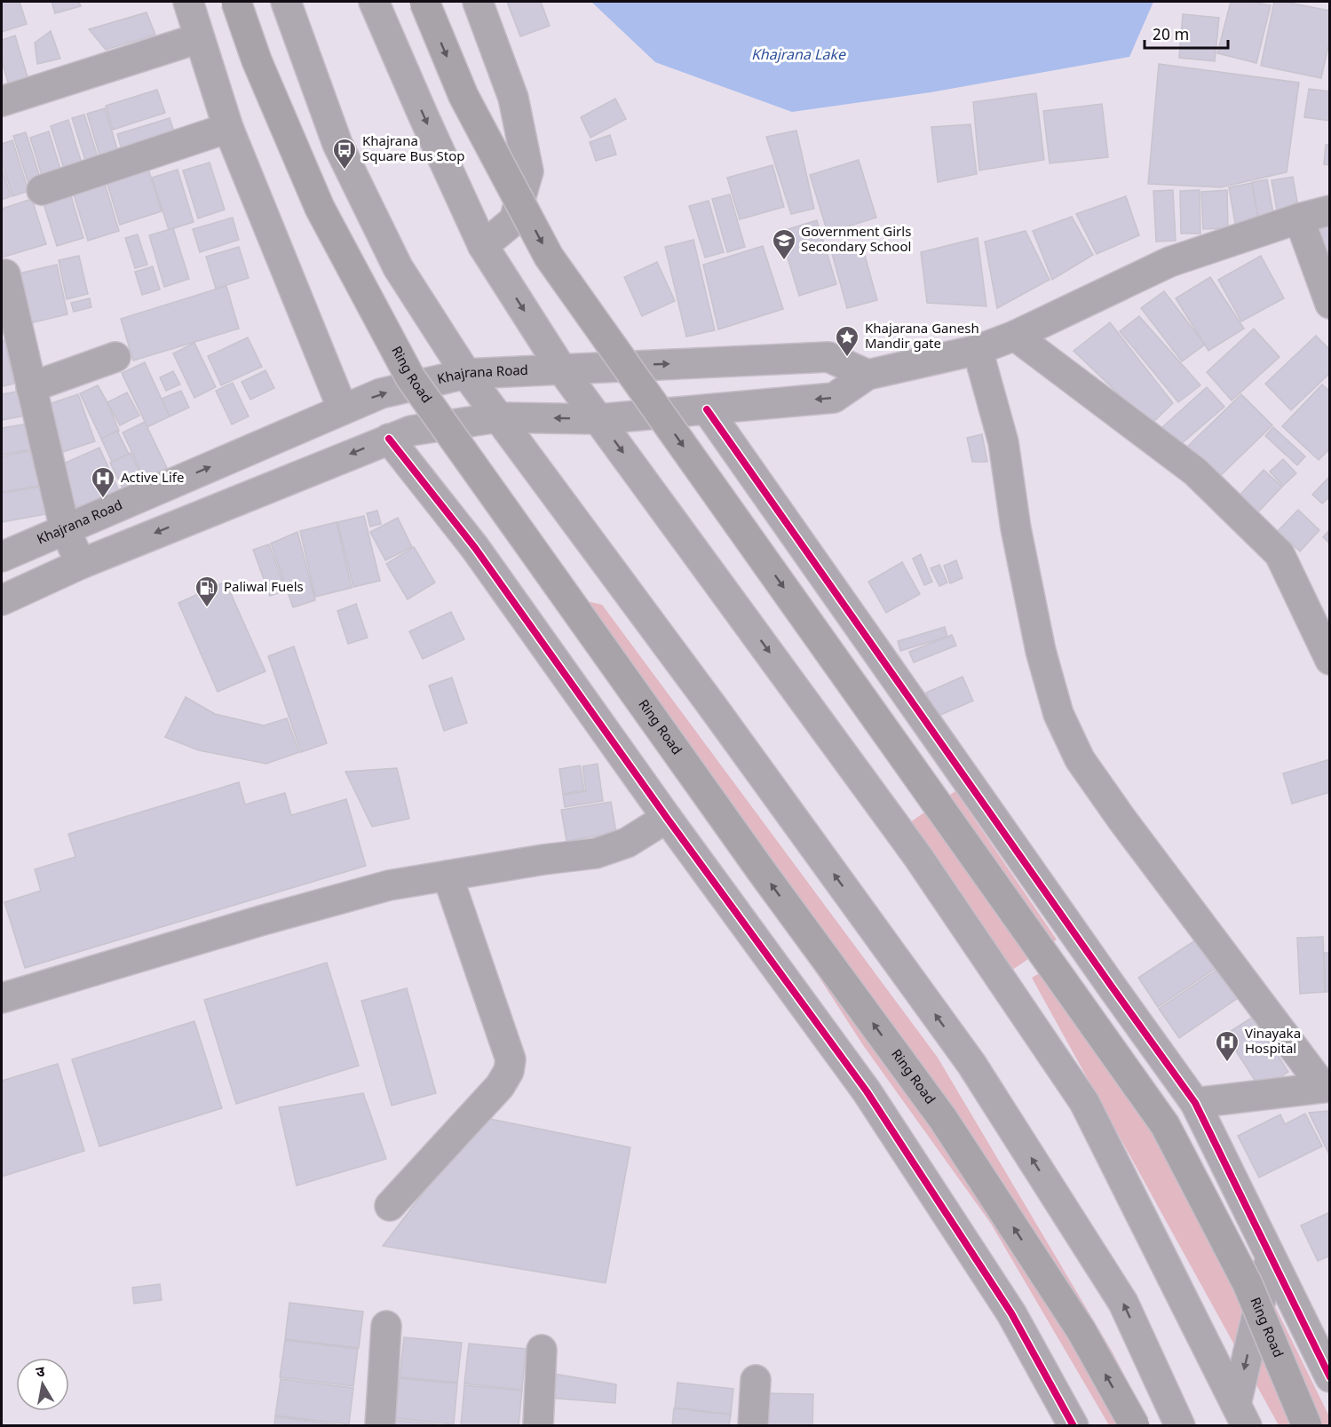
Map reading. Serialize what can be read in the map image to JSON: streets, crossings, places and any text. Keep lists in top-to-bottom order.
{
  "streets": {
    "main road": ["Ring Road", "Khajrana Road"]
  },
  "water": ["Khajrana Lake"],
  "places": {
    "bus stop": ["Khajrana Square Bus Stop"],
    "school or university": ["Government Girls Secondary School"],
    "place": ["Khajarana Ganesh Mandir gate"],
    "hospital": ["Active Life", "Vinayaka Hospital"],
    "fuel station": ["Paliwal Fuels"]
  },
  "scale_bar": "20 m",
  "north": "top"
}
